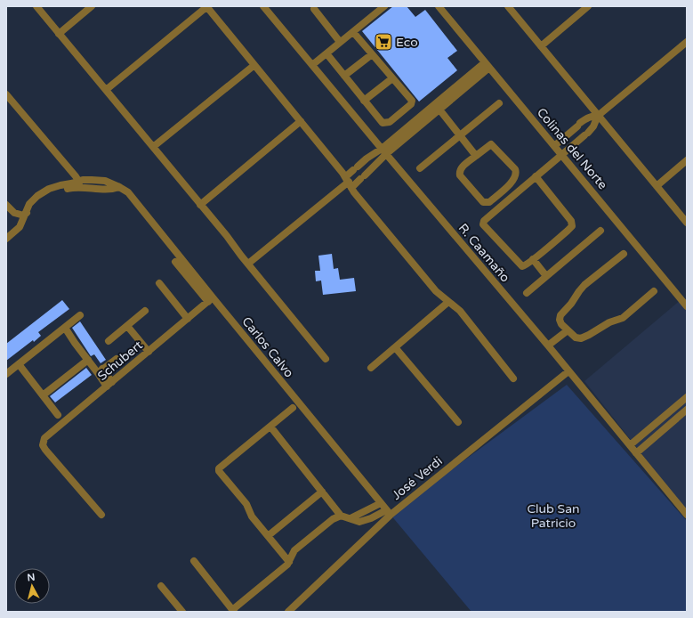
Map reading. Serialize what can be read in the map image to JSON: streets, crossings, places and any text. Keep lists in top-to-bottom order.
{
  "streets": {
    "street": [
      "Colinas del Norte",
      "R. Caamaño",
      "Carlos Calvo",
      "Schubert",
      "José Verdi"
    ]
  },
  "crossings": [
    ["R. Caamaño", "José Verdi"],
    ["Carlos Calvo", "Schubert"],
    ["Carlos Calvo", "José Verdi"]
  ],
  "parks": ["Club San Patricio"],
  "places": {
    "supermarket": ["Eco"]
  },
  "north": "top"
}
